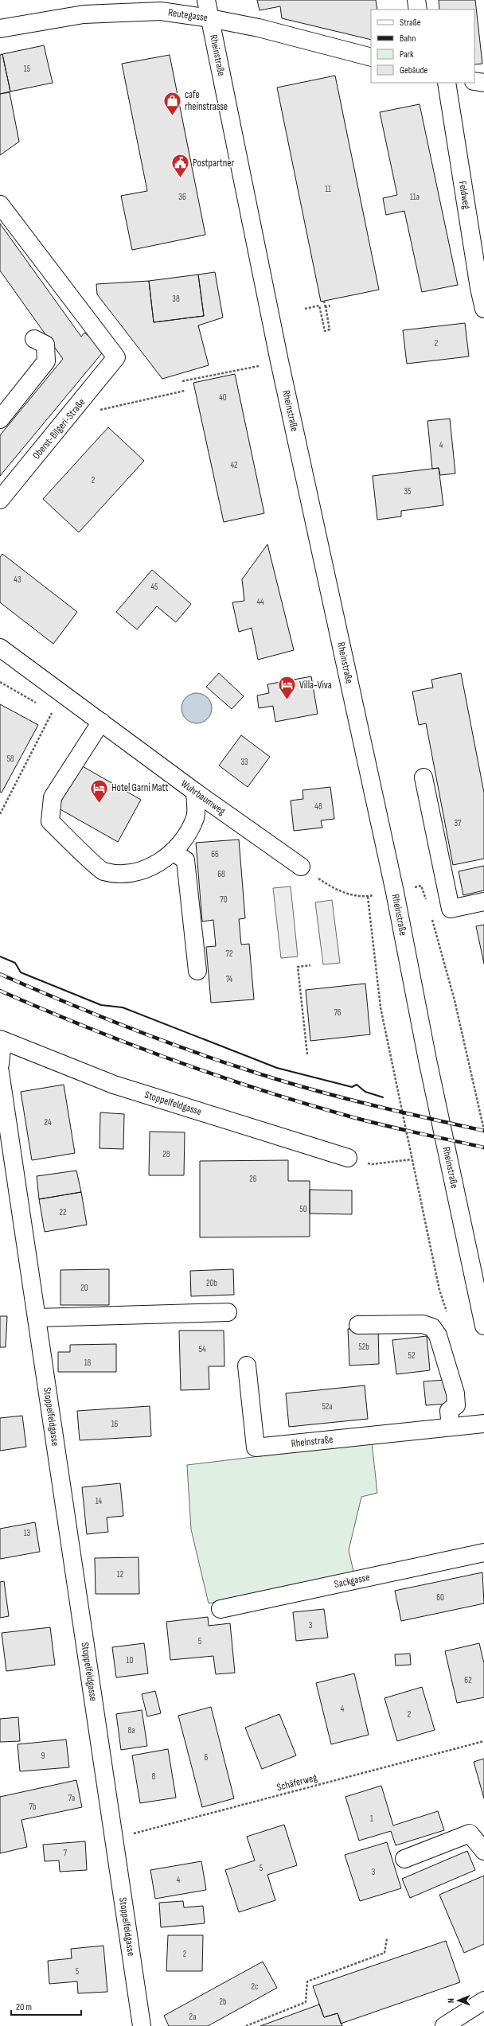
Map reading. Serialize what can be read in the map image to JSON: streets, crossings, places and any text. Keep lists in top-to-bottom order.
{
  "streets": {
    "street": [
      "Reutegasse",
      "Rheinstraße",
      "Feldweg",
      "Oberst-Bilgeri-Straße",
      "Wuhrbaumweg",
      "Stoppelfeldgasse",
      "Sackgasse"
    ],
    "path": ["Schäferweg"]
  },
  "crossings": [
    ["Reutegasse", "Rheinstraße"],
    ["Stoppelfeldgasse", "Schäferweg"]
  ],
  "places": {
    "shop": ["cafe rheinstrasse"],
    "public building": ["Postpartner"],
    "hotel": ["Villa-Viva", "Hotel Garni Matt"]
  },
  "house_numbers": [
    "15",
    "11",
    "36",
    "11a",
    "38",
    "2",
    "40",
    "4",
    "42",
    "2",
    "35",
    "43",
    "45",
    "44",
    "58",
    "33",
    "48",
    "37",
    "66",
    "68",
    "70",
    "72",
    "74",
    "76",
    "24",
    "28",
    "26",
    "50",
    "22",
    "20b",
    "20",
    "52b",
    "54",
    "52",
    "18",
    "52a",
    "16",
    "14",
    "13",
    "12",
    "60",
    "3",
    "5",
    "10",
    "62",
    "4",
    "2",
    "8a",
    "9",
    "6",
    "8",
    "7a",
    "7b",
    "1",
    "7",
    "5",
    "3",
    "4",
    "2",
    "5",
    "2c",
    "2b",
    "2a"
  ],
  "legend": [
    "Straße",
    "Bahn",
    "Park",
    "Gebäude"
  ],
  "scale_bar": "20 m",
  "north": "left"
}
